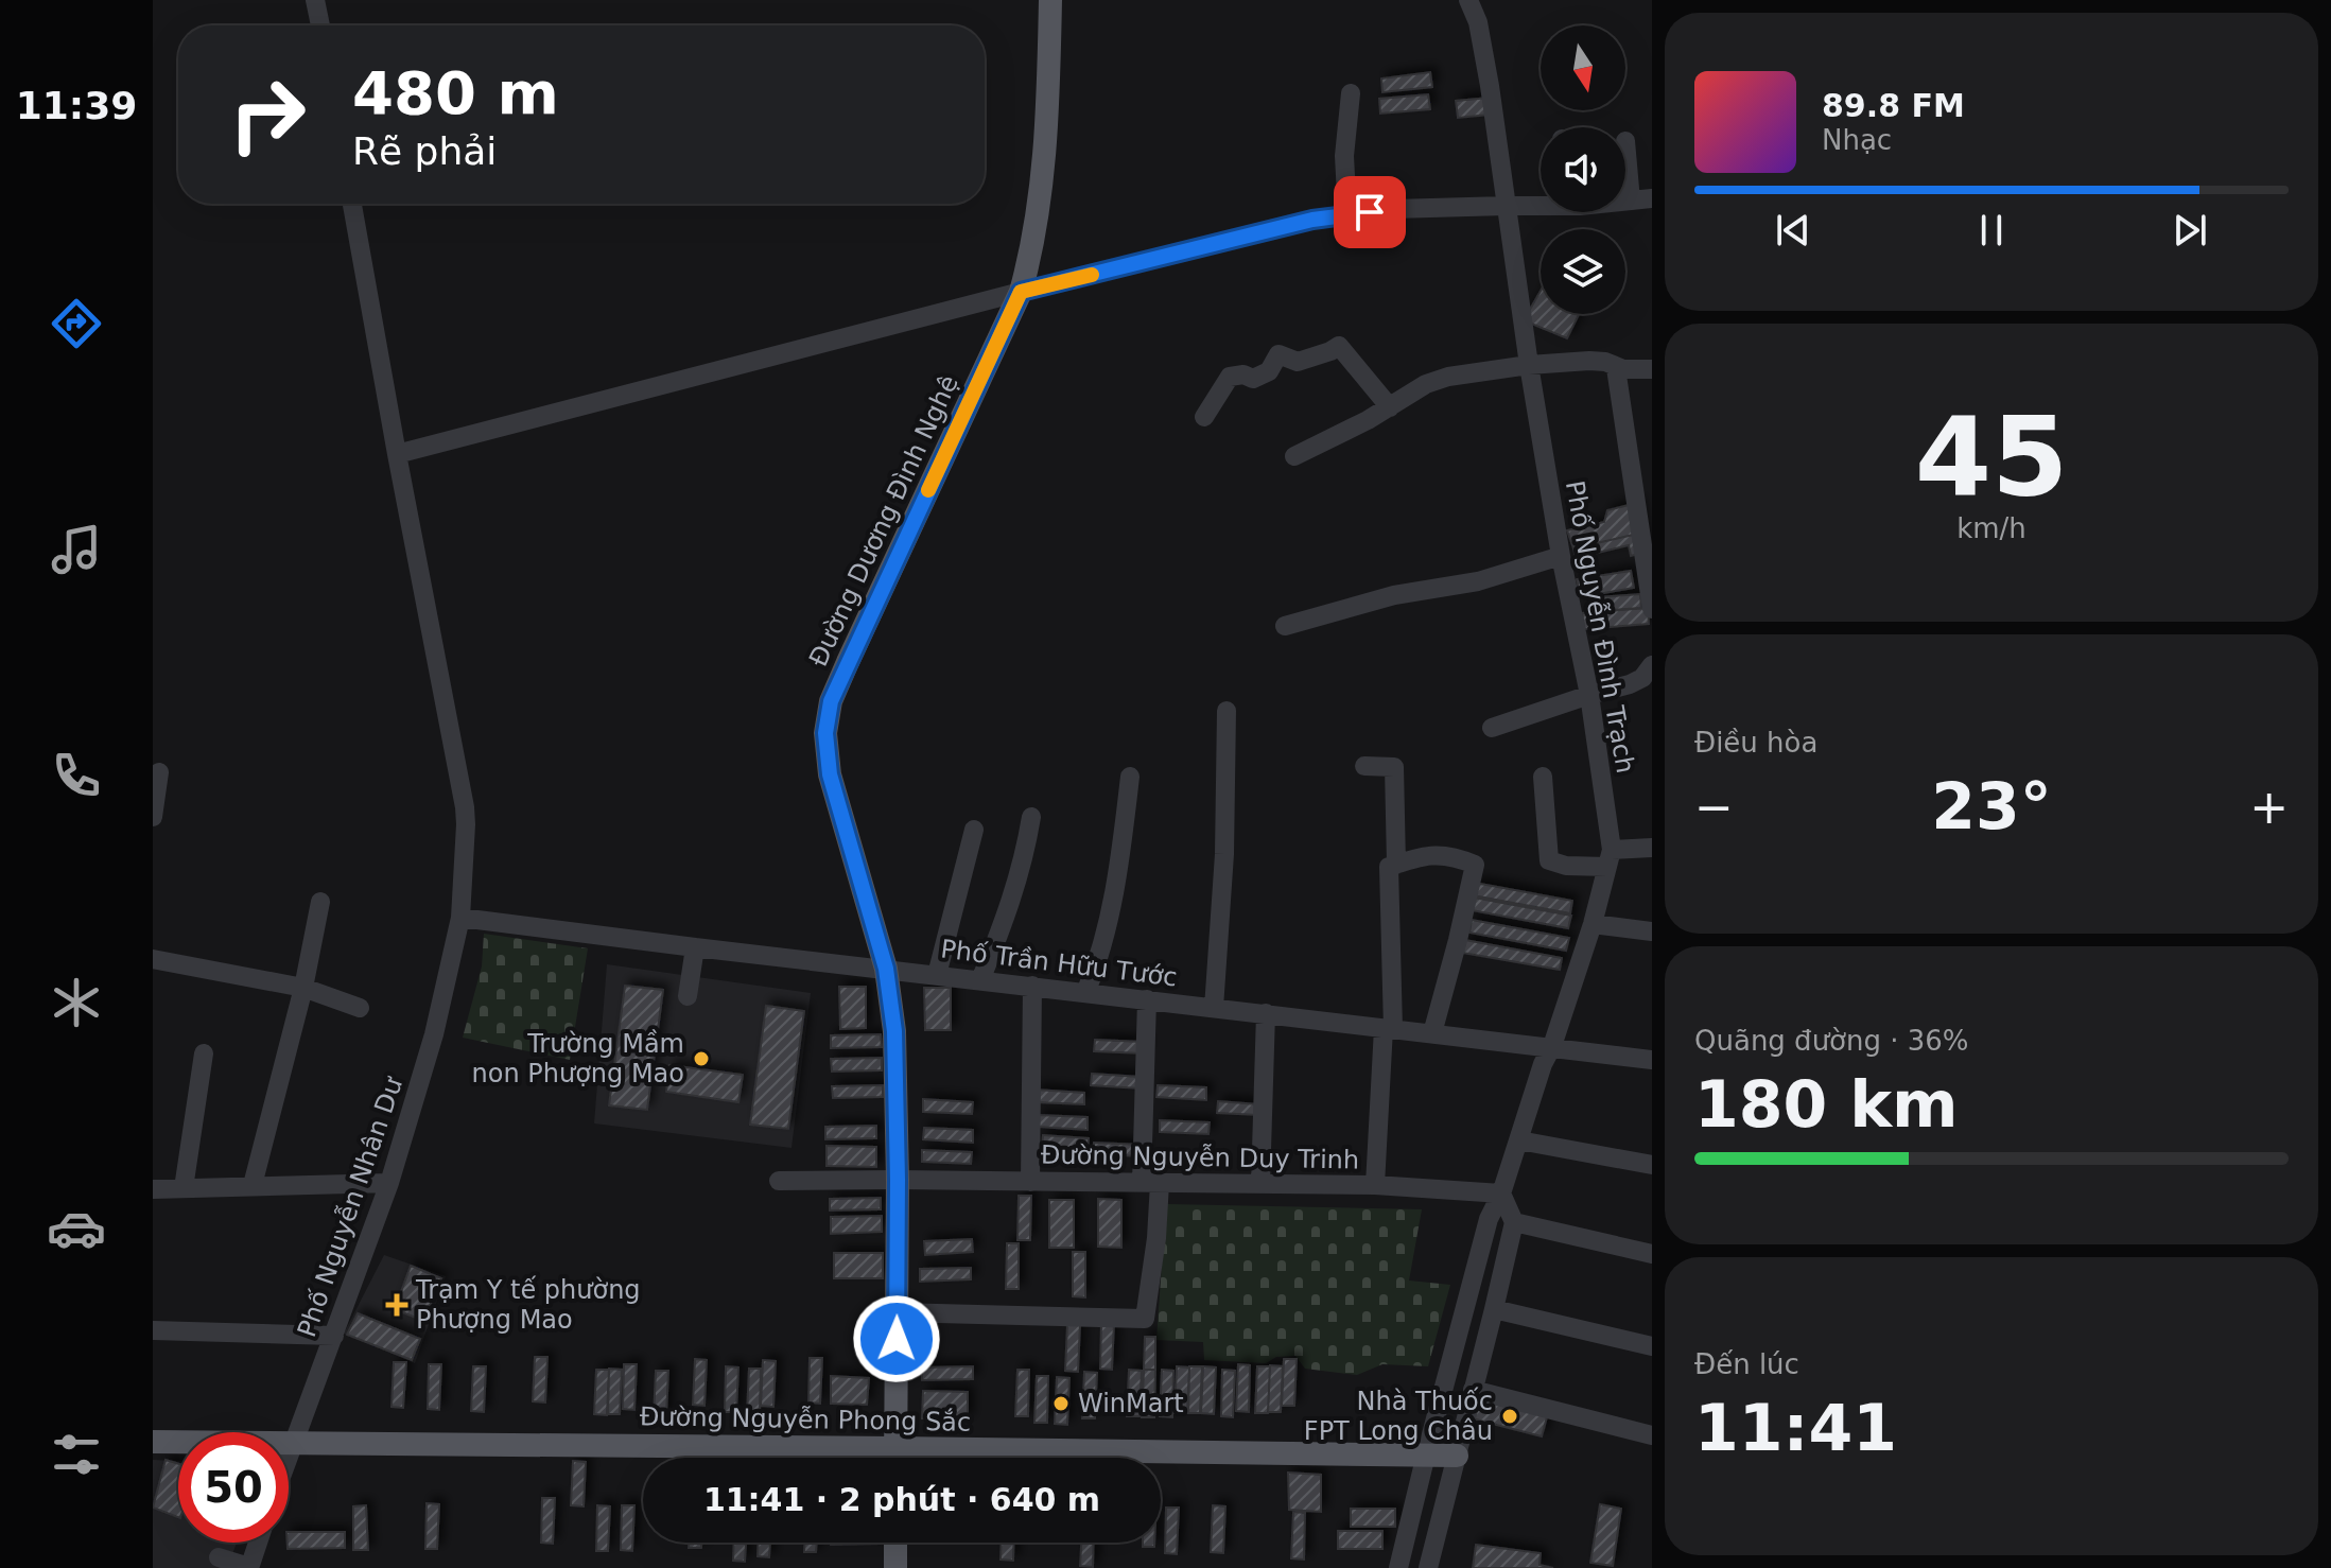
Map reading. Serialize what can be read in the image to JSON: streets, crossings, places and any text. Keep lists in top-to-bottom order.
{
  "streets": {
    "main road": ["Đường Dương Đình Nghệ", "Đường Nguyễn Phong Sắc"],
    "street": [
      "Phố Nguyễn Đình Trạch",
      "Phố Trần Hữu Tước",
      "Đường Nguyễn Duy Trinh",
      "Phố Nguyễn Nhân Dư"
    ]
  },
  "crossings": [
    ["Đường Dương Đình Nghệ", "Phố Trần Hữu Tước"],
    ["Đường Dương Đình Nghệ", "Đường Nguyễn Duy Trinh"],
    ["Đường Dương Đình Nghệ", "Đường Nguyễn Phong Sắc"],
    ["Phố Nguyễn Đình Trạch", "Phố Trần Hữu Tước"],
    ["Phố Nguyễn Đình Trạch", "Đường Nguyễn Duy Trinh"],
    ["Phố Nguyễn Đình Trạch", "Đường Nguyễn Phong Sắc"],
    ["Phố Trần Hữu Tước", "Phố Nguyễn Nhân Dư"],
    ["Phố Nguyễn Nhân Dư", "Đường Nguyễn Phong Sắc"]
  ],
  "places": {
    "other": ["Trường Mầm non Phượng Mao", "WinMart", "Nhà Thuốc FPT Long Châu"],
    "health": ["Trạm Y tế phường Phượng Mao"]
  },
  "north": "bottom",
  "page": {
    "tabs": "11:39",
    "turn": ["480 m", "Rẽ phải"],
    "song": ["89.8 FM", "Nhạc"],
    "tile": [
      ["45", "km/h"],
      "Điều hòa",
      ["Quãng đường · 36%", "180 km"],
      ["Đến lúc", "11:41"]
    ],
    "heat": ["−", "23°", "+"],
    "limit": "50",
    "trip": "11:41 · 2 phút · 640 m"
  }
}
